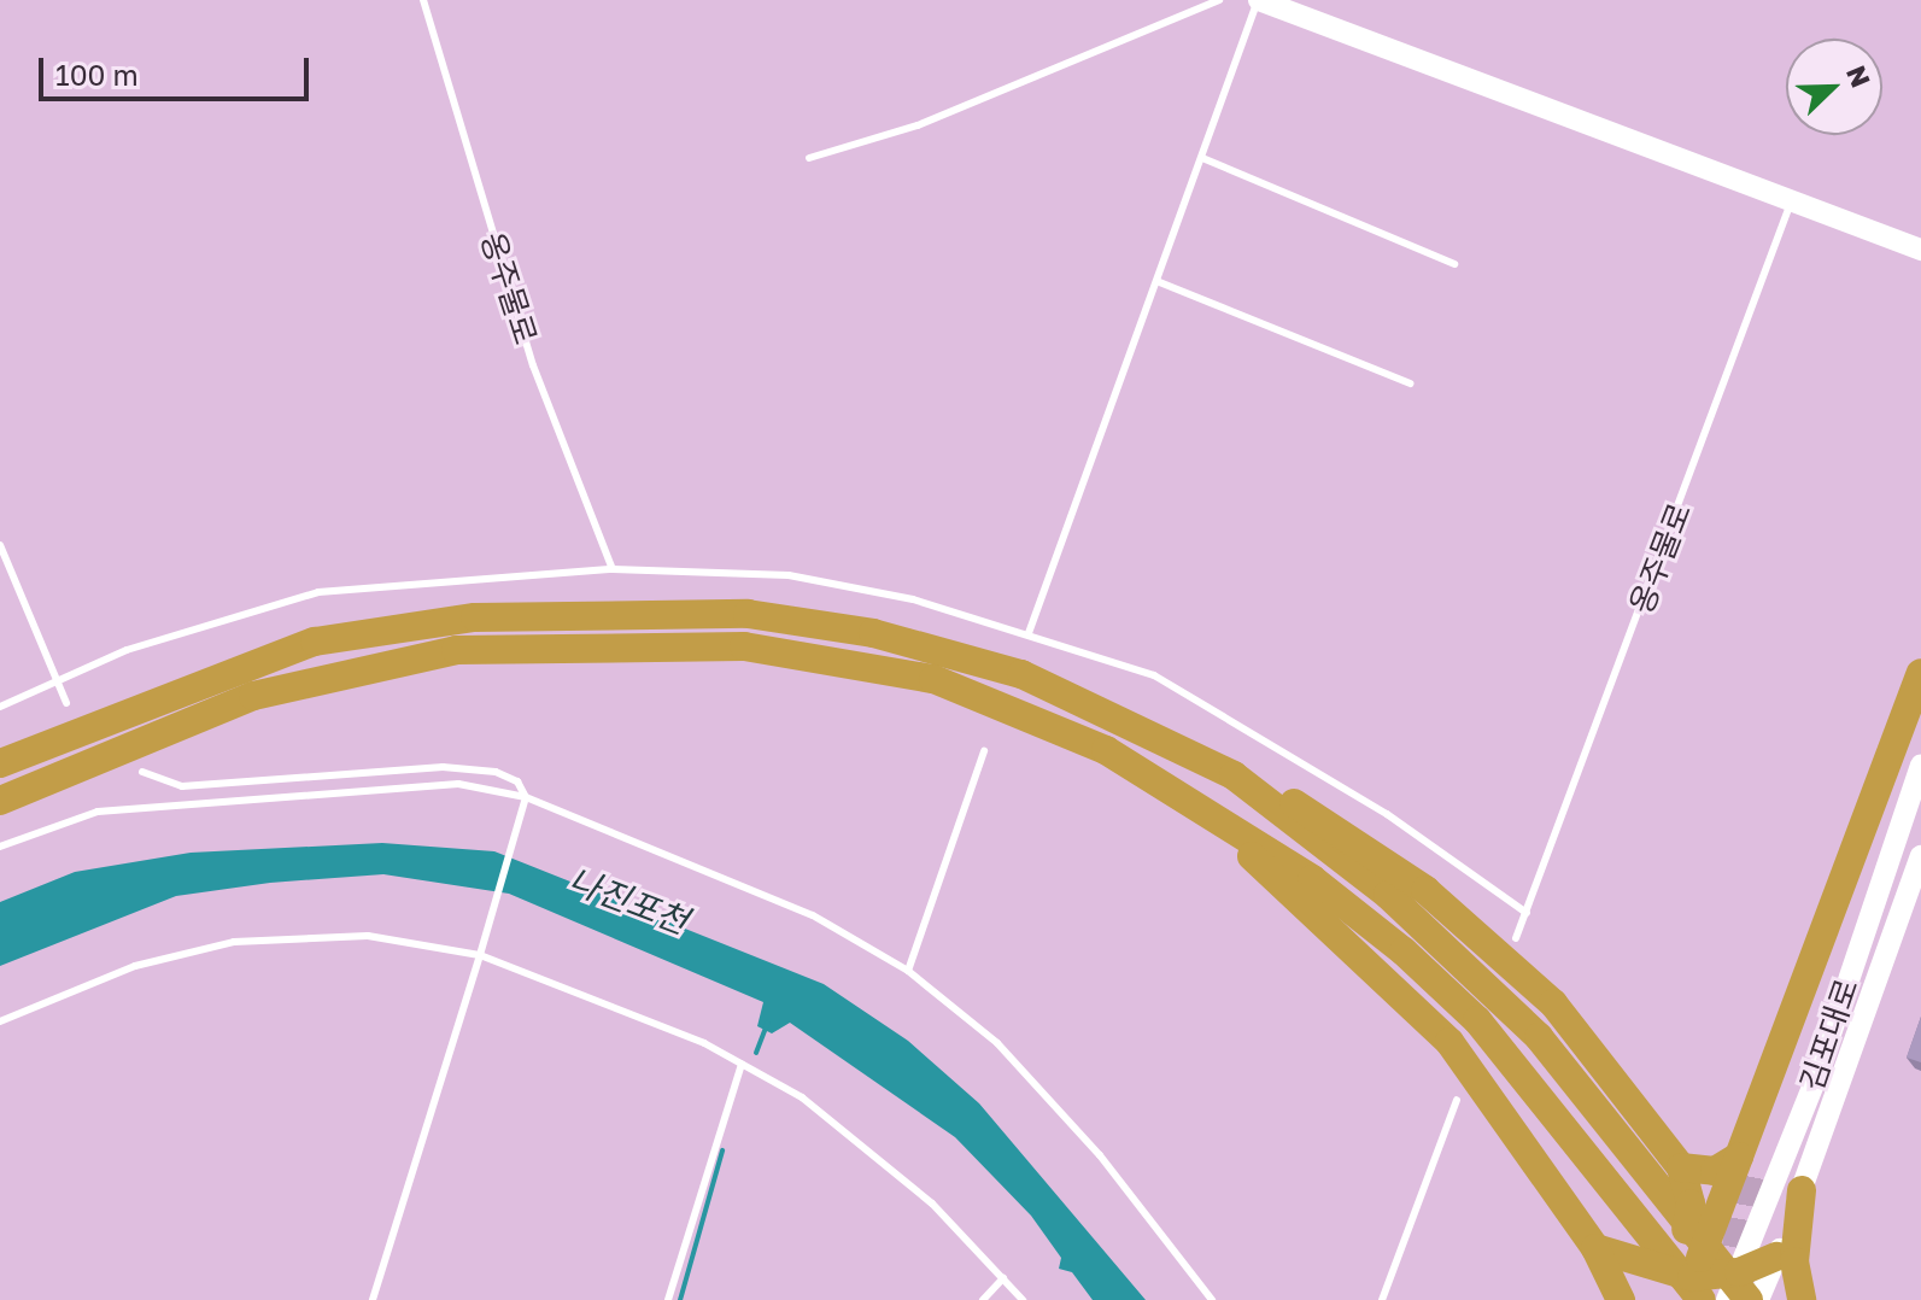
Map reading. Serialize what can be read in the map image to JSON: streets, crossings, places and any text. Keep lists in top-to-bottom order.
{
  "streets": {
    "main road": ["김포대로"],
    "lane": ["옹주물로"]
  },
  "water": ["나진포천"],
  "scale_bar": "100 m",
  "north": "top right"
}
